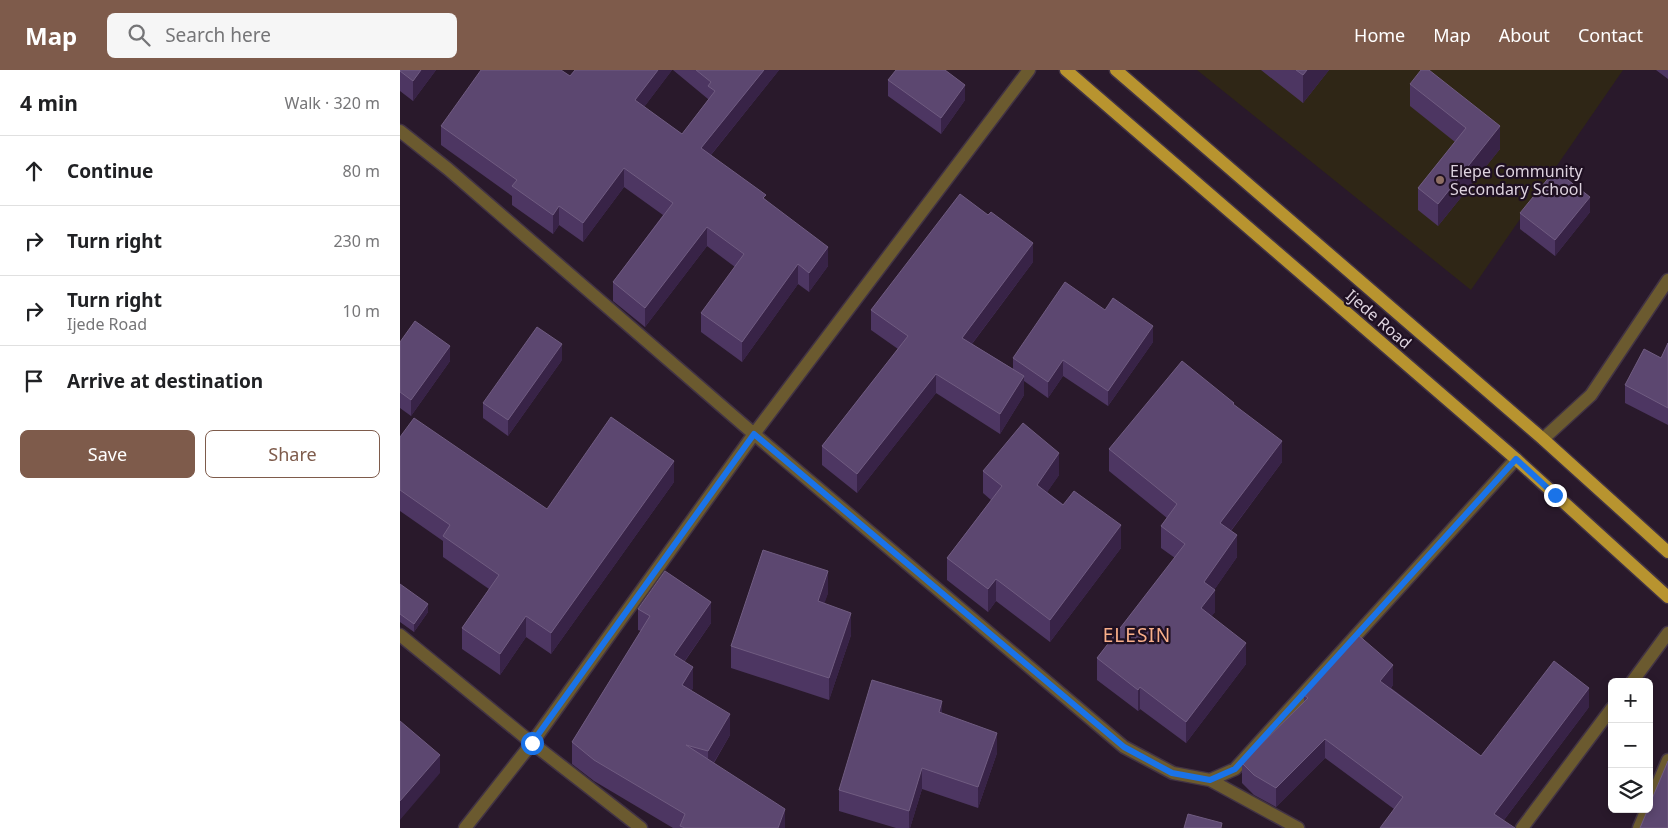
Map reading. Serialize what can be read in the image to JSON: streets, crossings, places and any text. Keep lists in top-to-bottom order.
{
  "streets": {
    "main road": ["Ijede Road"]
  },
  "districts": ["ELESIN"],
  "places": ["Elepe Community Secondary School"],
  "page": {
    "header": "Map",
    "search": "Search here",
    "nav": [
      "Home",
      "Map",
      "About",
      "Contact"
    ],
    "heading": ["4 min", "Walk · 320 m"],
    "list": [
      ["Continue", "80 m"],
      ["Turn right", "230 m"],
      ["Turn right", "Ijede Road", "10 m"],
      "Arrive at destination"
    ],
    "buttons": ["Save", "Share"],
    "map_buttons": ["+", "−"]
  }
}
